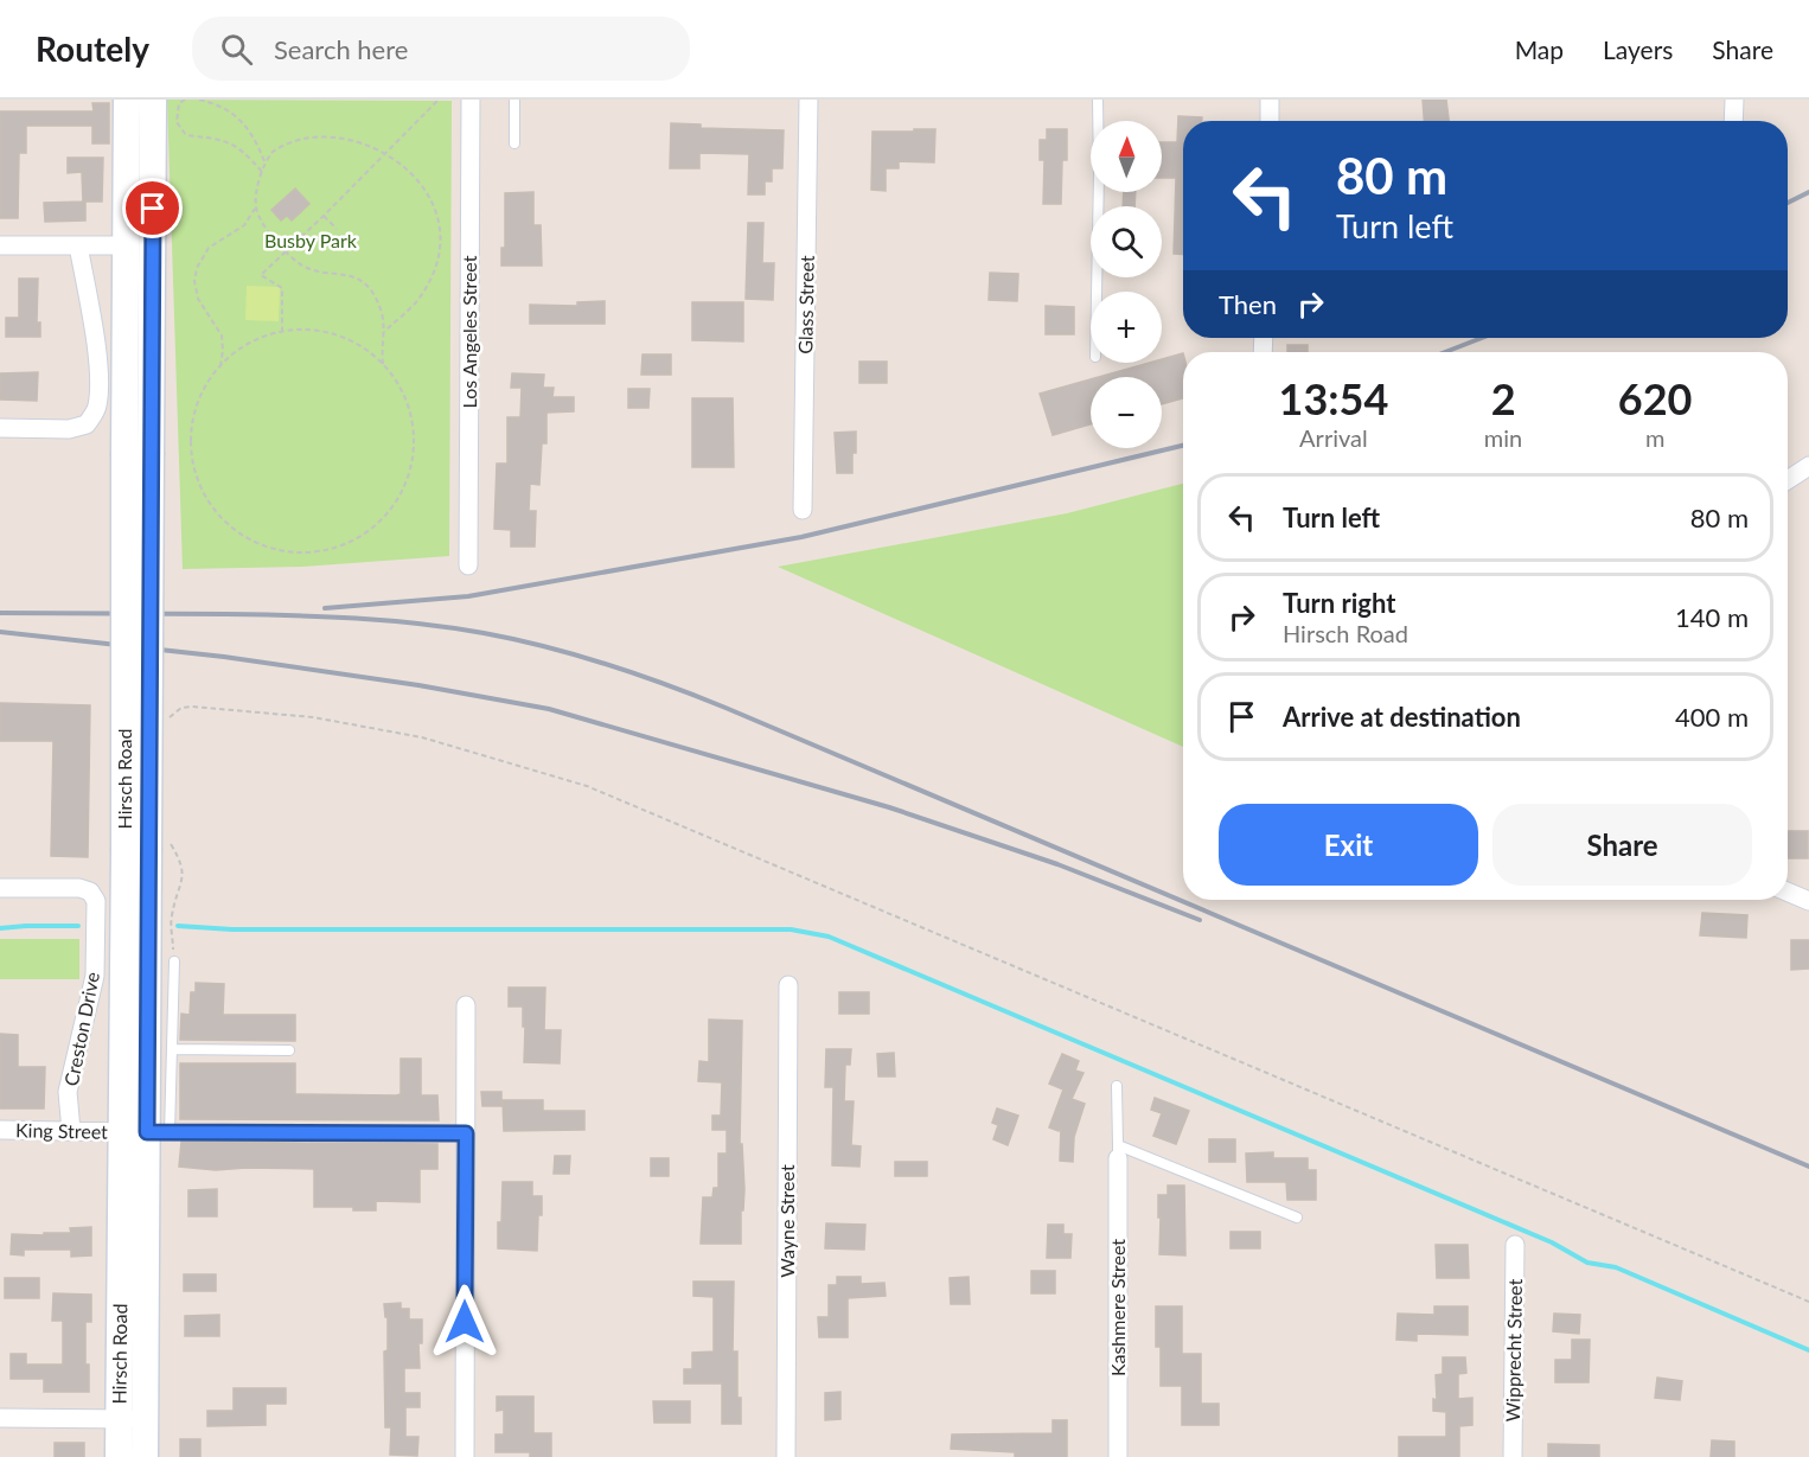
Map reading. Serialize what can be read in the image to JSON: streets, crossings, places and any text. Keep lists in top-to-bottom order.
{
  "streets": {
    "main road": ["Hirsch Road"],
    "street": [
      "Glass Street",
      "Los Angeles Street",
      "Creston Drive",
      "King Street",
      "Wayne Street",
      "Kashmere Street",
      "Wipprecht Street"
    ]
  },
  "crossings": [
    ["Hirsch Road", "King Street"],
    ["Creston Drive", "King Street"]
  ],
  "parks": ["Busby Park"],
  "north": "top",
  "page": {
    "header": "Routely",
    "search": "Search here",
    "nav": ["Map", "Layers", "Share"],
    "map_buttons": ["+", "−"],
    "turn": ["80 m", "Turn left"],
    "then": "Then",
    "eta": [
      "13:54",
      "Arrival",
      "2",
      "min",
      "620",
      "m"
    ],
    "list": [
      {
        "name": "Turn left",
        "value": "80 m"
      },
      {
        "name": "Turn right",
        "note": "Hirsch Road",
        "value": "140 m"
      },
      {
        "name": "Arrive at destination",
        "value": "400 m"
      }
    ],
    "buttons": ["Exit", "Share"]
  }
}
